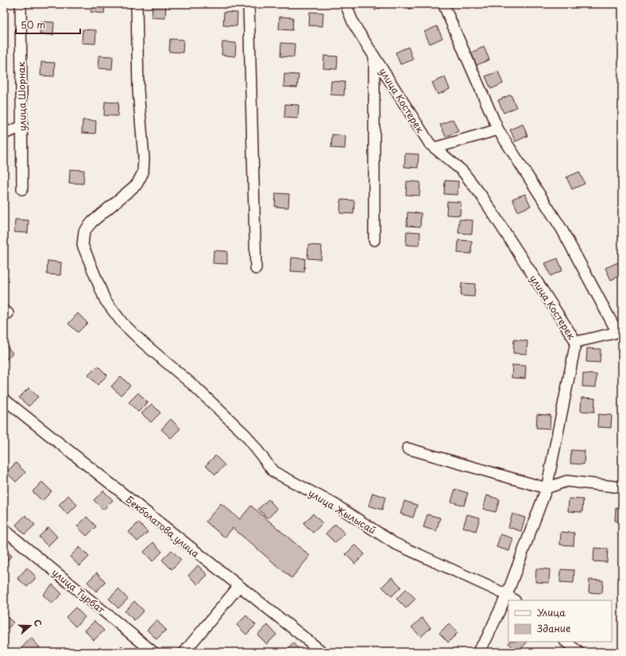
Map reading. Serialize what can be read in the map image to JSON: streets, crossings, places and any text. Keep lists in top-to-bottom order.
{
  "streets": {
    "street": [
      "улица Шорнак",
      "улица Костерек",
      "улица Жылысай",
      "Бекболатова улица",
      "улица Турбат"
    ]
  },
  "crossings": [
    ["улица Костерек", "улица Жылысай"]
  ],
  "legend": ["Улица", "Здание"],
  "scale_bar": "50 m",
  "north": "right"
}
